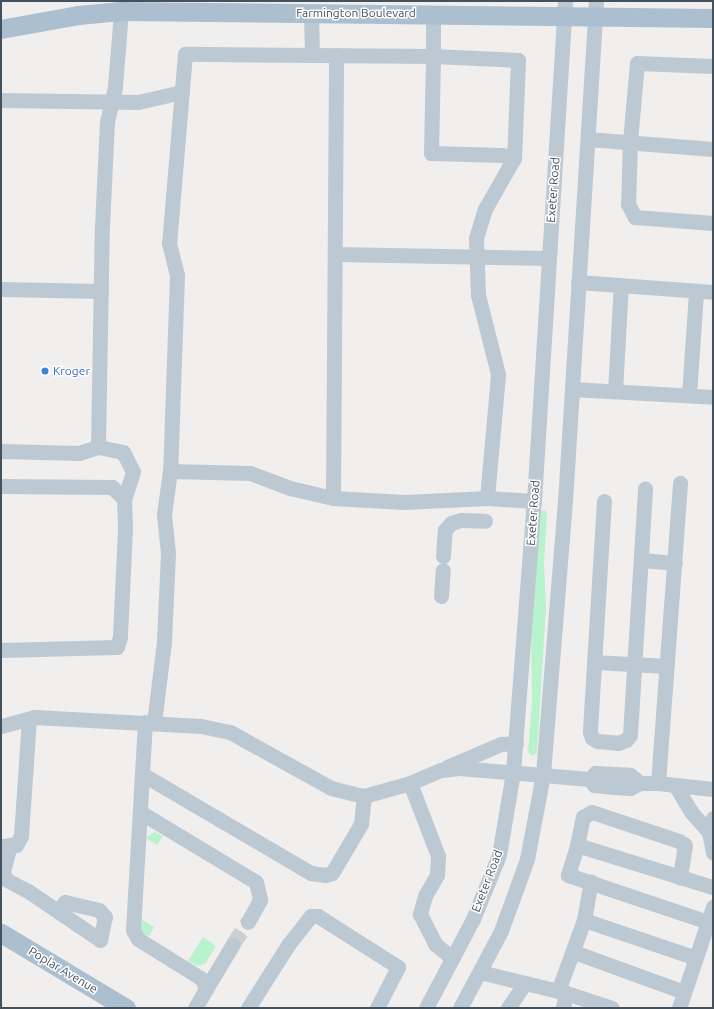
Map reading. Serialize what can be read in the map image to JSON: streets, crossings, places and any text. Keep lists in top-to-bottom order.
{
  "streets": {
    "main road": ["Farmington Boulevard", "Poplar Avenue"],
    "street": ["Exeter Road"]
  },
  "crossings": [
    ["Farmington Boulevard", "Exeter Road"]
  ],
  "places": ["Kroger"]
}
